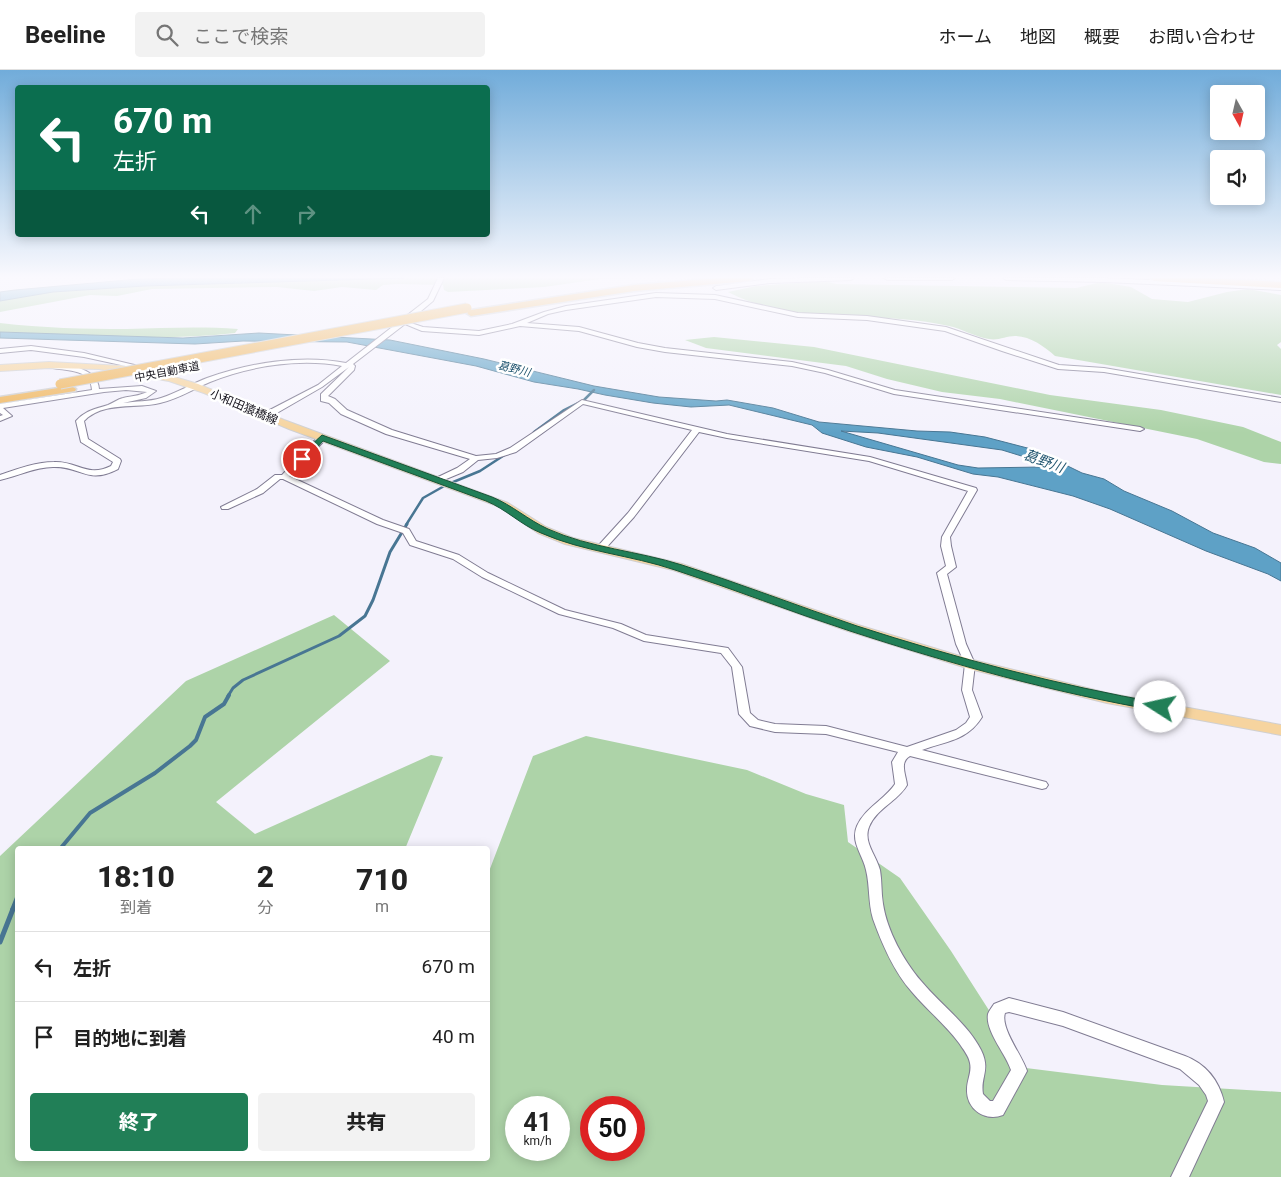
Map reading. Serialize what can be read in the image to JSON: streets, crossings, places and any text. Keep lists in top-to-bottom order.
{
  "streets": {
    "highway": ["中央自動車道"],
    "main road": ["小和田猿橋線"]
  },
  "water": ["葛野川"],
  "north": "bottom",
  "page": {
    "header": "Beeline",
    "search": "ここで検索",
    "nav": [
      "ホーム",
      "地図",
      "概要",
      "お問い合わせ"
    ],
    "turn": ["670 m", "左折"],
    "eta": [
      "18:10",
      "到着",
      "2",
      "分",
      "710",
      "m"
    ],
    "list": [
      {
        "name": "左折",
        "value": "670 m"
      },
      {
        "name": "目的地に到着",
        "value": "40 m"
      }
    ],
    "buttons": ["終了", "共有"],
    "speed": "41 km/h",
    "limit": "50"
  }
}
